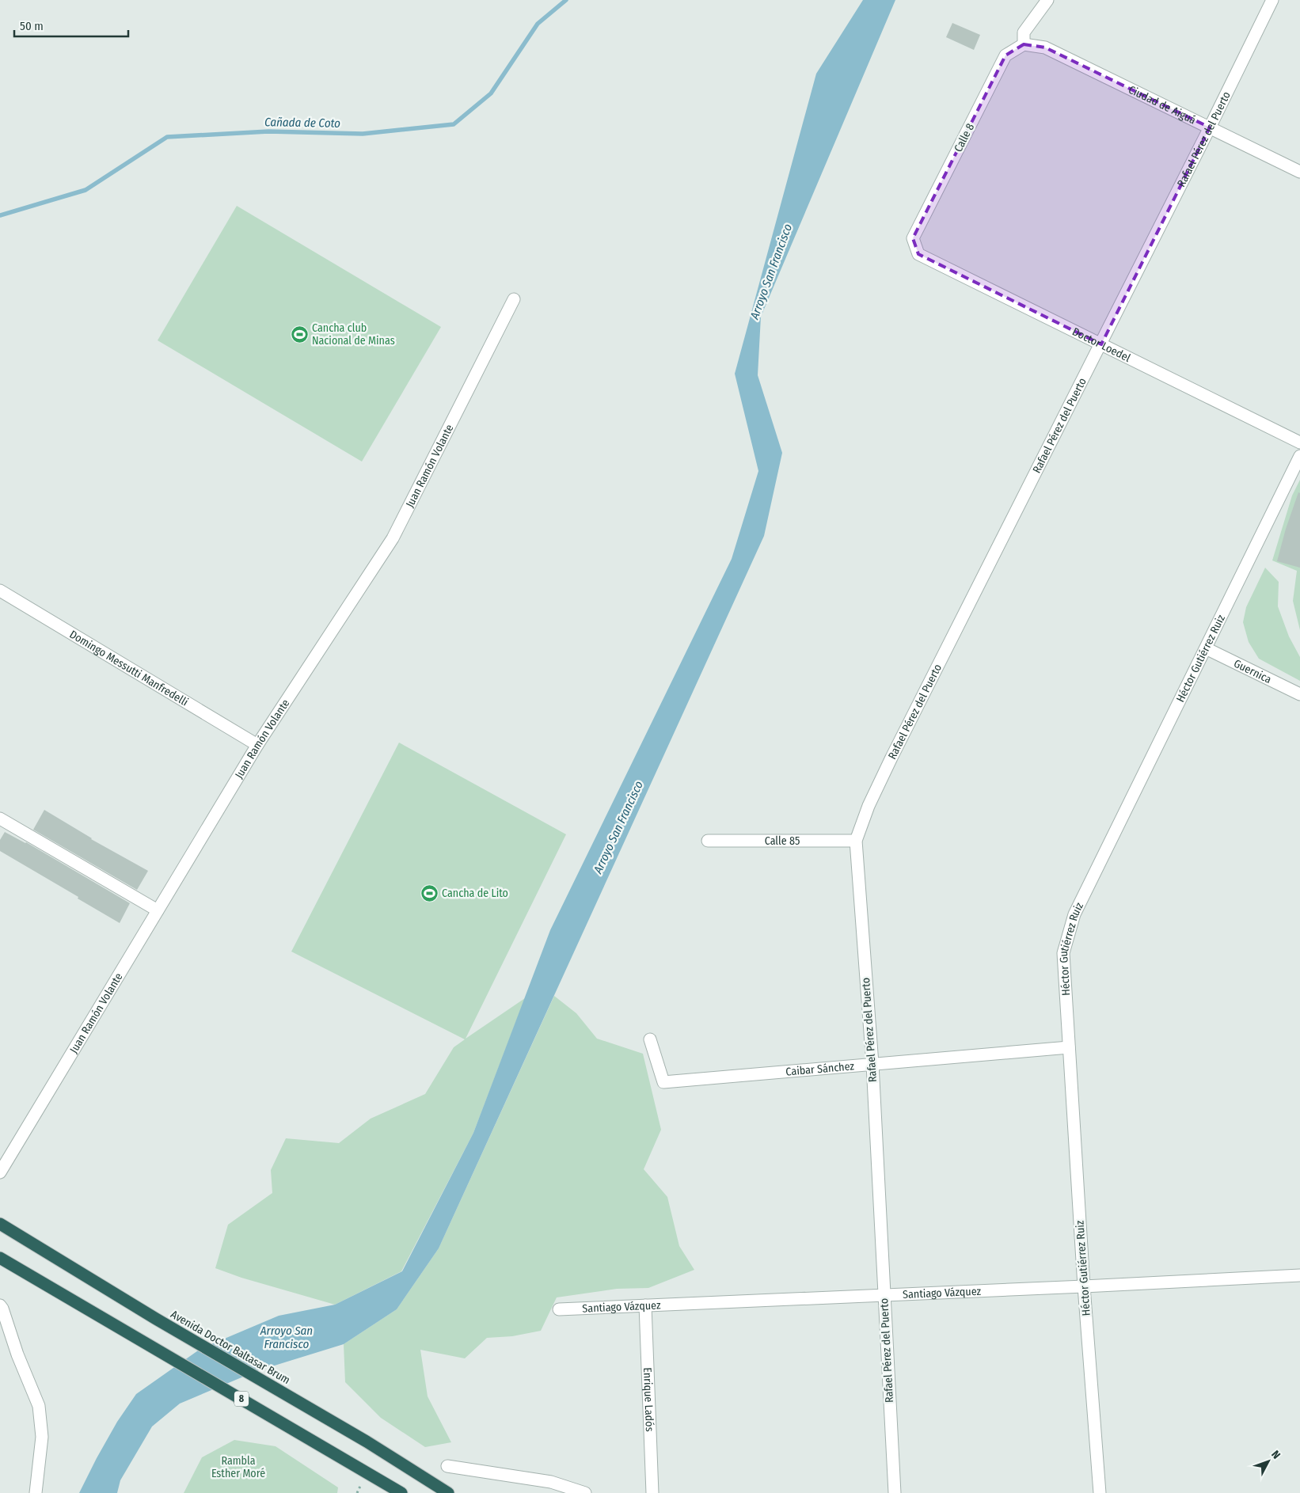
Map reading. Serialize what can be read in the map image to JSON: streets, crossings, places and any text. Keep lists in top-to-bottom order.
{
  "streets": {
    "highway": ["Avenida Doctor Baltasar Brum", "8"],
    "street": [
      "Ciudad de Aiguá",
      "Calle 8",
      "Rafael Pérez del Puerto",
      "Doctor Loedel",
      "Juan Ramón Volante",
      "Héctor Gutiérrez Ruiz",
      "Domingo Messutti Manfredelli",
      "Guernica",
      "Calle 85",
      "Caibar Sánchez",
      "Santiago Vázquez",
      "Enrique Ladós"
    ]
  },
  "crossings": [
    ["Ciudad de Aiguá", "Calle 8"],
    ["Ciudad de Aiguá", "Rafael Pérez del Puerto"],
    ["Calle 8", "Doctor Loedel"],
    ["Rafael Pérez del Puerto", "Doctor Loedel"],
    ["Rafael Pérez del Puerto", "Calle 85"],
    ["Rafael Pérez del Puerto", "Caibar Sánchez"],
    ["Rafael Pérez del Puerto", "Santiago Vázquez"],
    ["Juan Ramón Volante", "Domingo Messutti Manfredelli"],
    ["Héctor Gutiérrez Ruiz", "Guernica"],
    ["Héctor Gutiérrez Ruiz", "Caibar Sánchez"],
    ["Héctor Gutiérrez Ruiz", "Santiago Vázquez"],
    ["Santiago Vázquez", "Enrique Ladós"]
  ],
  "water": ["Cañada de Coto", "Arroyo San Francisco"],
  "parks": ["Rambla Esther Moré"],
  "places": {
    "sports": ["Cancha club Nacional de Minas", "Cancha de Lito"]
  },
  "scale_bar": "50 m",
  "north": "top right"
}
